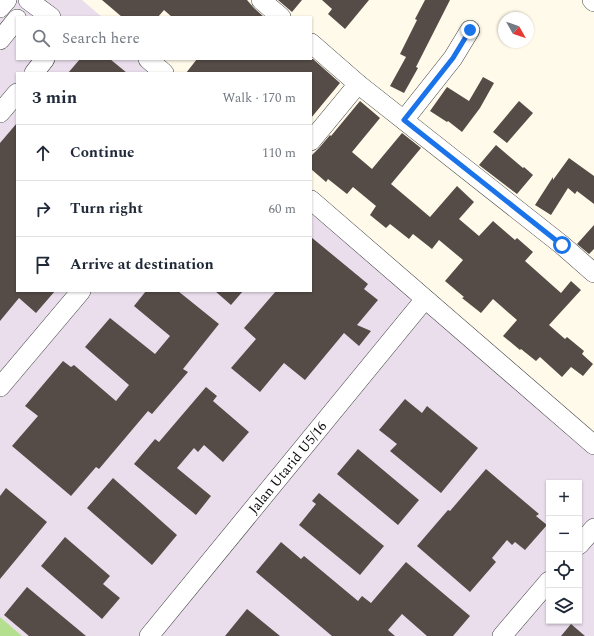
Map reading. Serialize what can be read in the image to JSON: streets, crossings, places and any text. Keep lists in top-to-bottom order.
{
  "streets": {
    "street": ["Jalan Utarid U5/16"]
  },
  "north": "bottom right",
  "page": {
    "search": "Search here",
    "heading": ["3 min", "Walk · 170 m"],
    "list": [
      ["Continue", "110 m"],
      ["Turn right", "60 m"],
      "Arrive at destination"
    ],
    "map_buttons": ["+", "−"]
  }
}
